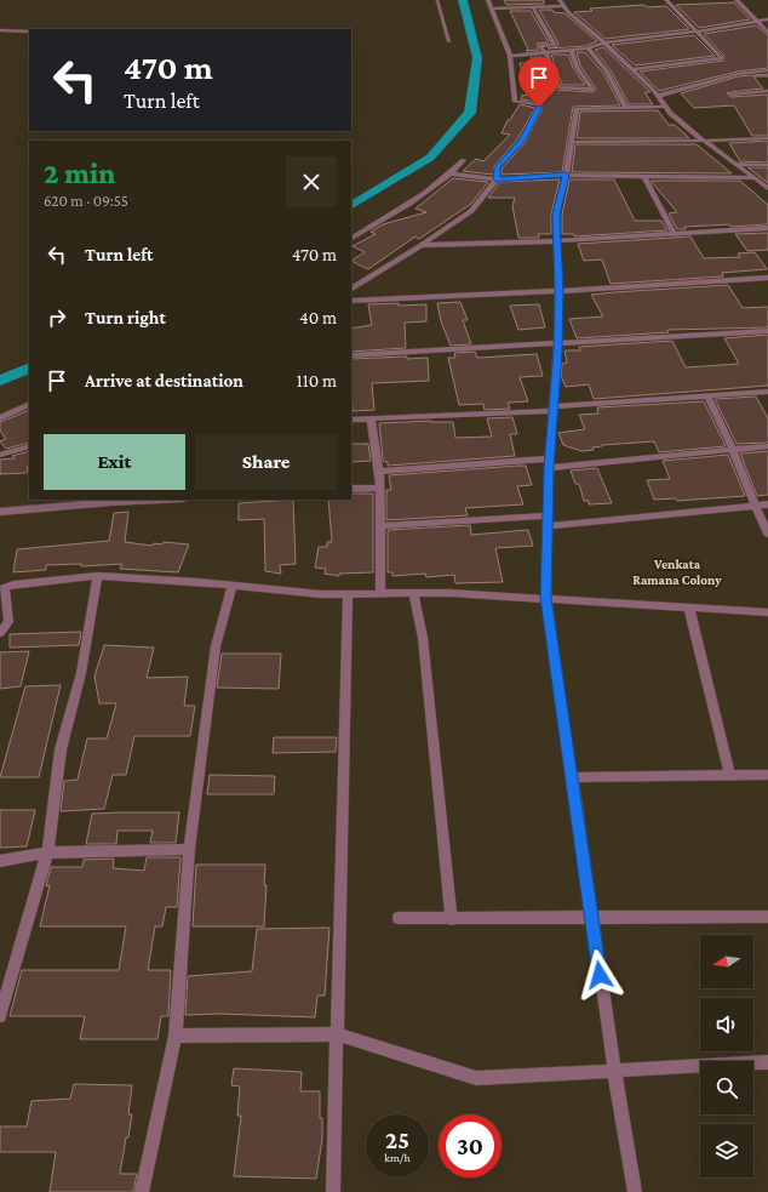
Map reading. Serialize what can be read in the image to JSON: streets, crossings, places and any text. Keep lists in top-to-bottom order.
{
  "districts": ["Venkata Ramana Colony"],
  "north": "left",
  "page": {
    "turn": ["470 m", "Turn left"],
    "heading": ["2 min", "620 m · 09:55"],
    "list": [
      {
        "name": "Turn left",
        "value": "470 m"
      },
      {
        "name": "Turn right",
        "value": "40 m"
      },
      {
        "name": "Arrive at destination",
        "value": "110 m"
      }
    ],
    "buttons": ["Exit", "Share"],
    "speed": "25 km/h",
    "limit": "30"
  }
}
